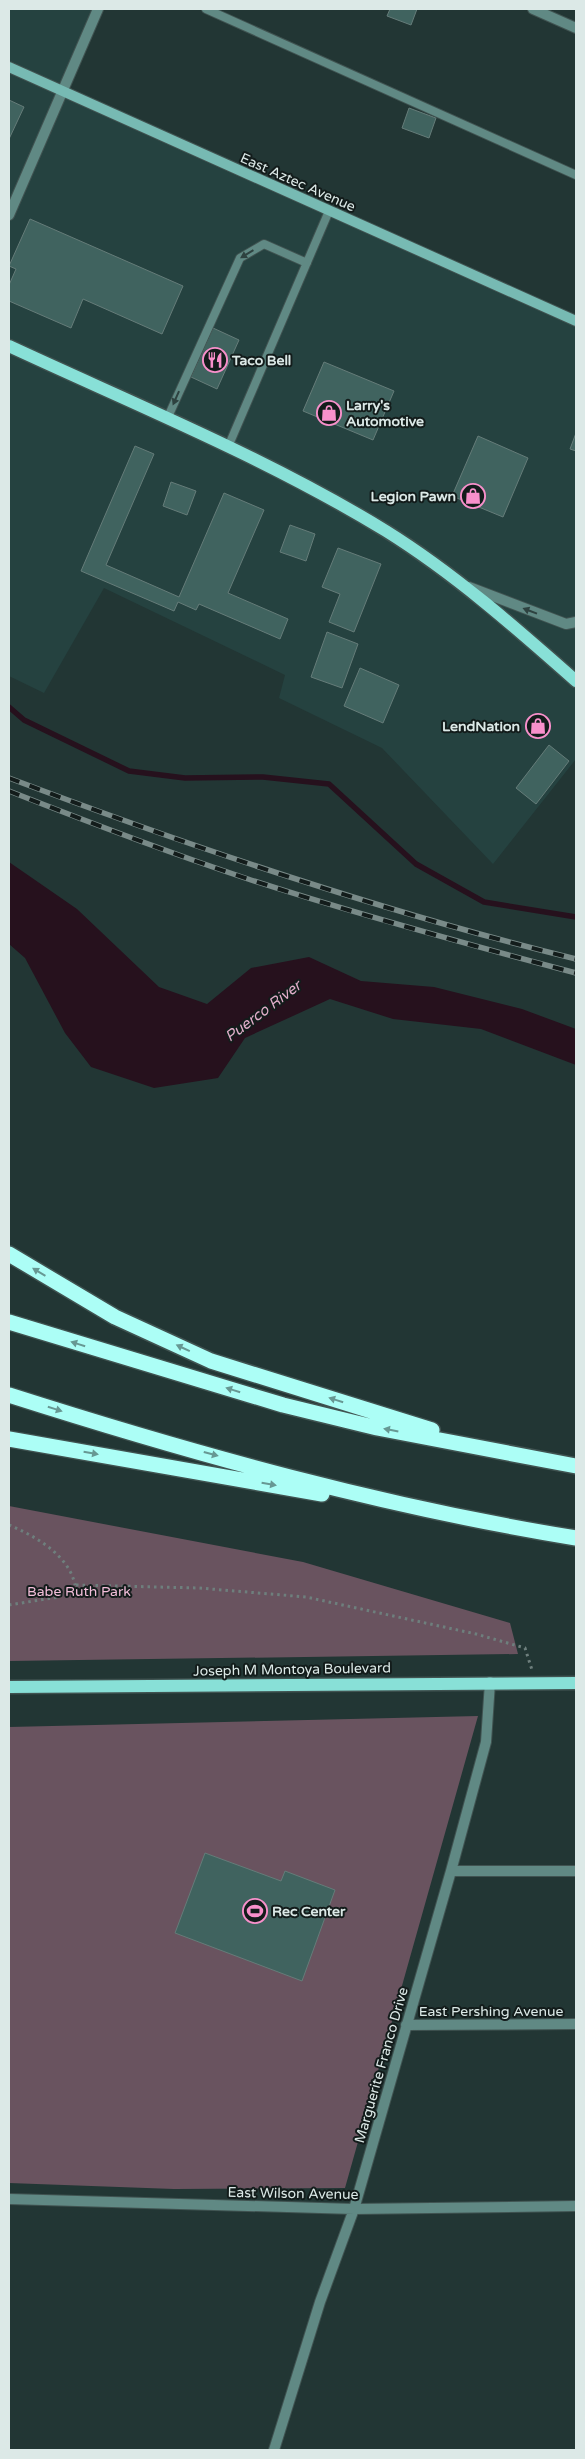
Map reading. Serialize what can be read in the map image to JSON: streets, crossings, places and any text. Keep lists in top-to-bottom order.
{
  "streets": {
    "main road": ["East Aztec Avenue", "Joseph M Montoya Boulevard"],
    "street": ["East Pershing Avenue", "Marguerite Franco Drive", "East Wilson Avenue"]
  },
  "crossings": [
    ["Joseph M Montoya Boulevard", "Marguerite Franco Drive"],
    ["East Pershing Avenue", "Marguerite Franco Drive"],
    ["Marguerite Franco Drive", "East Wilson Avenue"]
  ],
  "water": ["Puerco River"],
  "parks": ["Babe Ruth Park"],
  "places": {
    "restaurant": ["Taco Bell"],
    "shop": ["Larry's Automotive", "Legion Pawn", "LendNation"],
    "sports": ["Rec Center"]
  }
}
